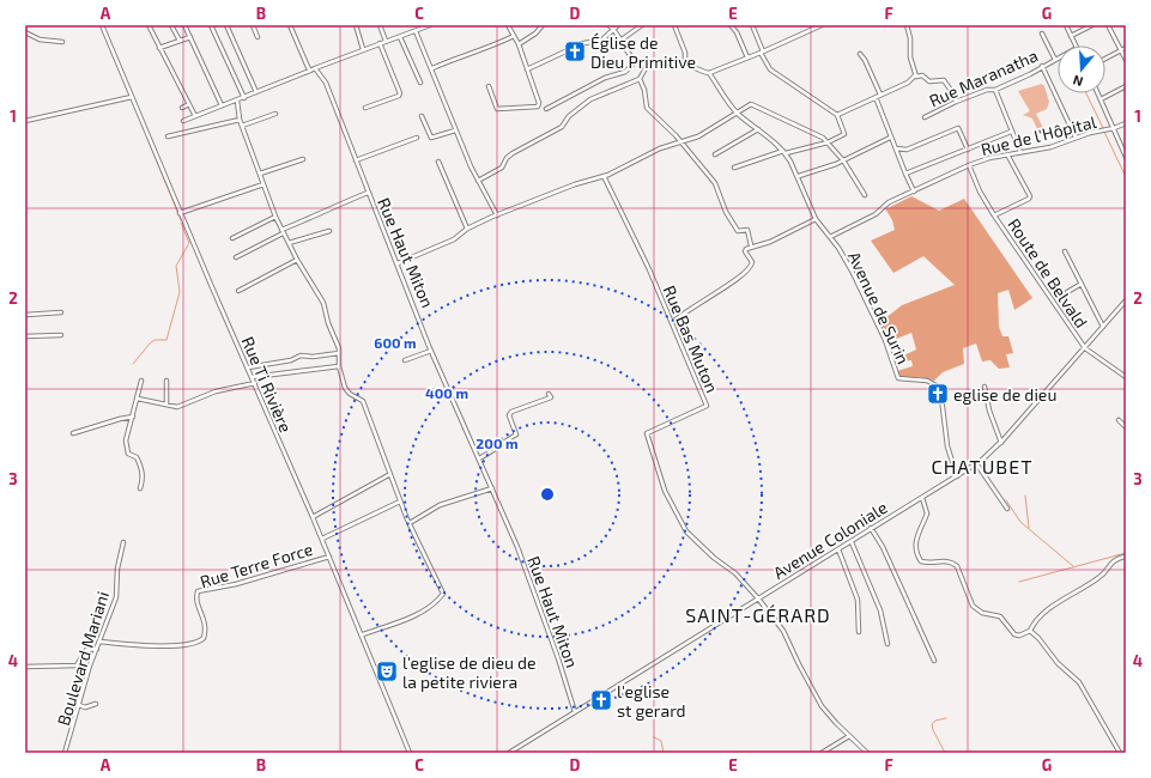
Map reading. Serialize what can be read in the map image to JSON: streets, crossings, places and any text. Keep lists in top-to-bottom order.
{
  "streets": {
    "street": [
      "Rue Maranatha",
      "Rue de l'Hôpital",
      "Rue Haut Miton",
      "Route de Belvald",
      "Avenue de Surin",
      "Rue Bas Muton",
      "Rue Ti Rivière",
      "Avenue Coloniale",
      "Rue Terre Force",
      "Boulevard Mariani"
    ]
  },
  "crossings": [
    ["Rue de l'Hôpital", "Route de Belvald"],
    ["Rue de l'Hôpital", "Avenue de Surin"],
    ["Rue Haut Miton", "Avenue Coloniale"],
    ["Route de Belvald", "Avenue Coloniale"],
    ["Avenue de Surin", "Avenue Coloniale"],
    ["Rue Bas Muton", "Avenue Coloniale"],
    ["Rue Ti Rivière", "Rue Terre Force"],
    ["Rue Terre Force", "Boulevard Mariani"]
  ],
  "districts": ["CHATUBET", "SAINT-GÉRARD"],
  "places": {
    "church": ["Église de Dieu Primitive", "eglise de dieu", "l'eglise st gerard"],
    "theatre": ["l'eglise de dieu de la petite riviera"]
  },
  "north": "bottom",
  "grid": {
    "columns": [
      "A",
      "B",
      "C",
      "D",
      "E",
      "F",
      "G"
    ],
    "rows": [
      "1",
      "2",
      "3",
      "4"
    ]
  },
  "rings": ["600 m", "400 m", "200 m"]
}
